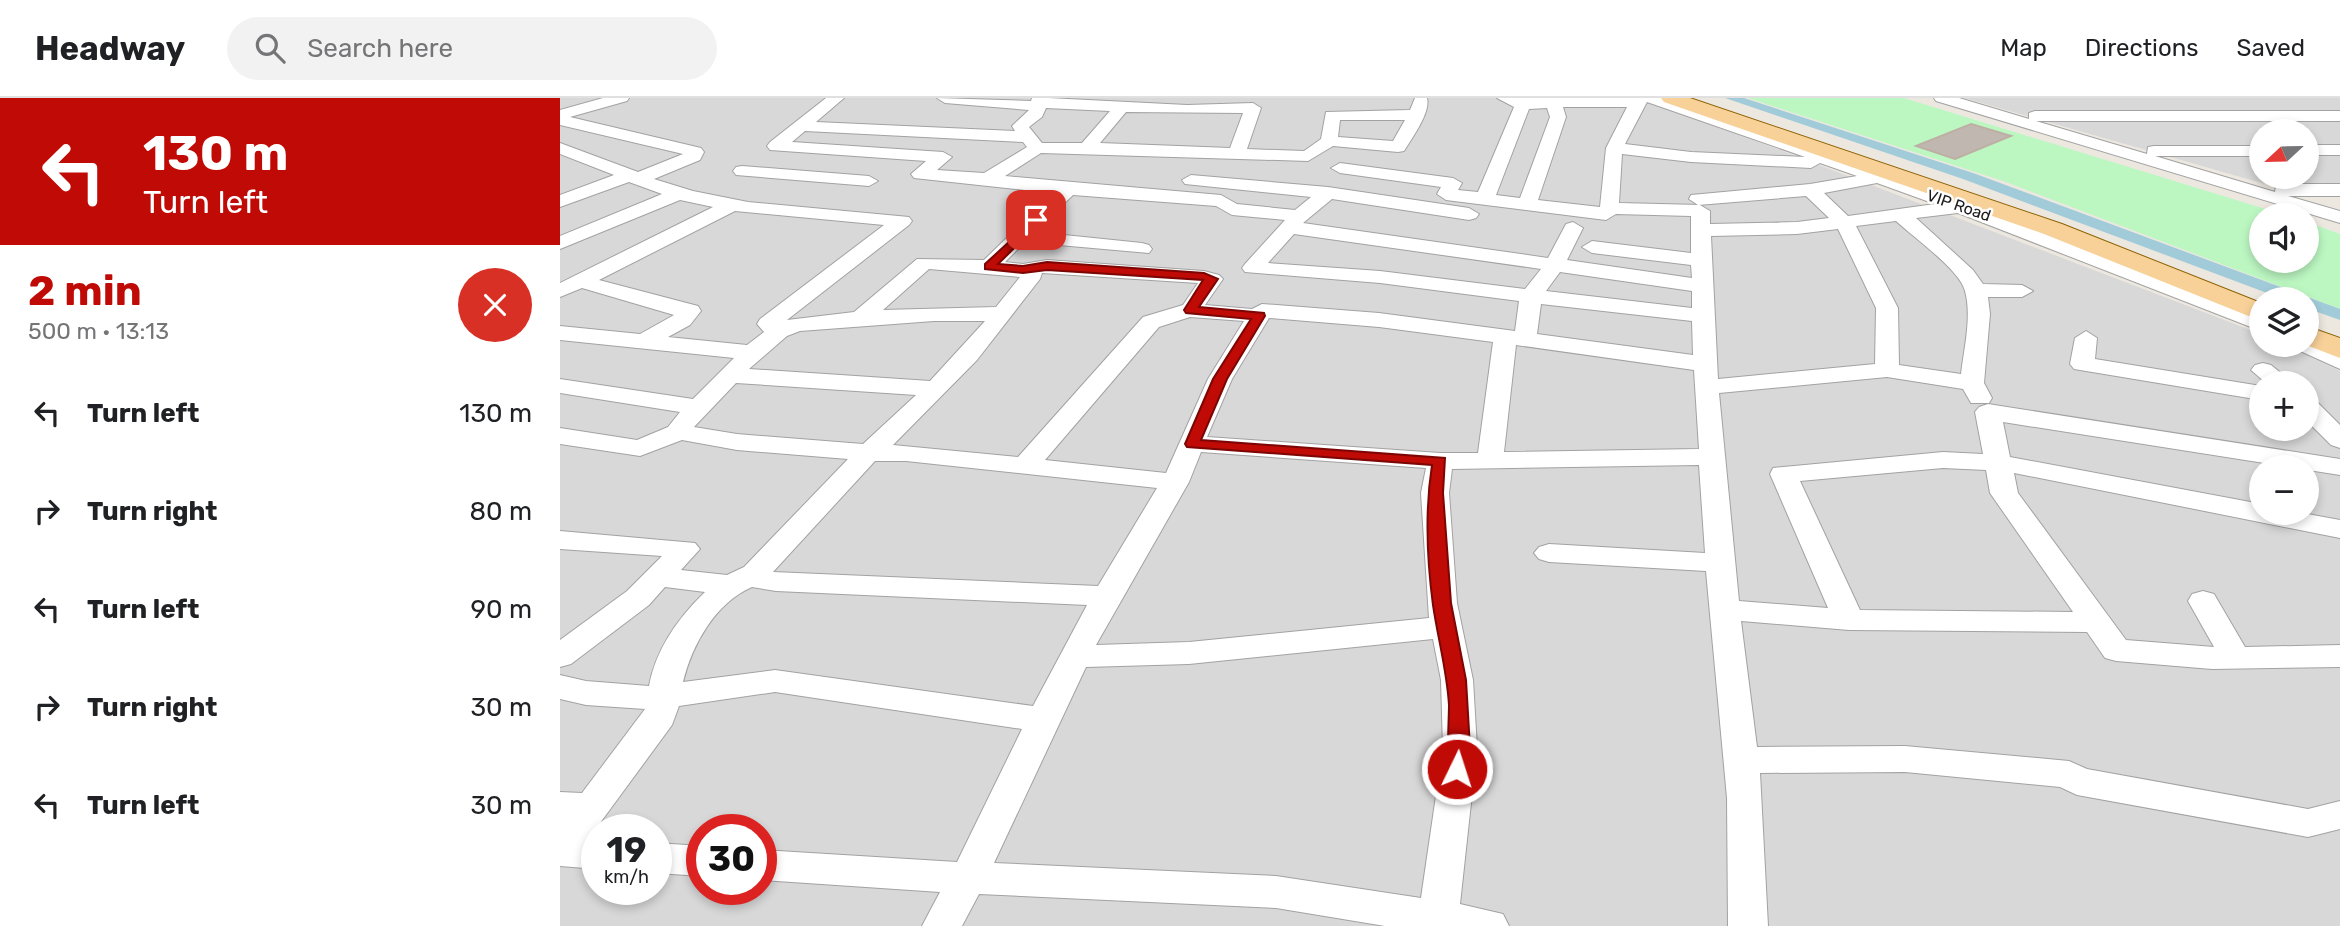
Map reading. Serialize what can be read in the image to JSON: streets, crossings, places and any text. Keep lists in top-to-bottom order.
{
  "streets": {
    "main road": ["VIP Road"]
  },
  "north": "left",
  "page": {
    "header": "Headway",
    "search": "Search here",
    "nav": ["Map", "Directions", "Saved"],
    "turn": ["130 m", "Turn left"],
    "map_buttons": ["+", "−"],
    "heading": ["2 min", "500 m · 13:13"],
    "list": [
      {
        "name": "Turn left",
        "value": "130 m"
      },
      {
        "name": "Turn right",
        "value": "80 m"
      },
      {
        "name": "Turn left",
        "value": "90 m"
      },
      {
        "name": "Turn right",
        "value": "30 m"
      },
      {
        "name": "Turn left",
        "value": "30 m"
      }
    ],
    "speed": "19 km/h",
    "limit": "30"
  }
}
